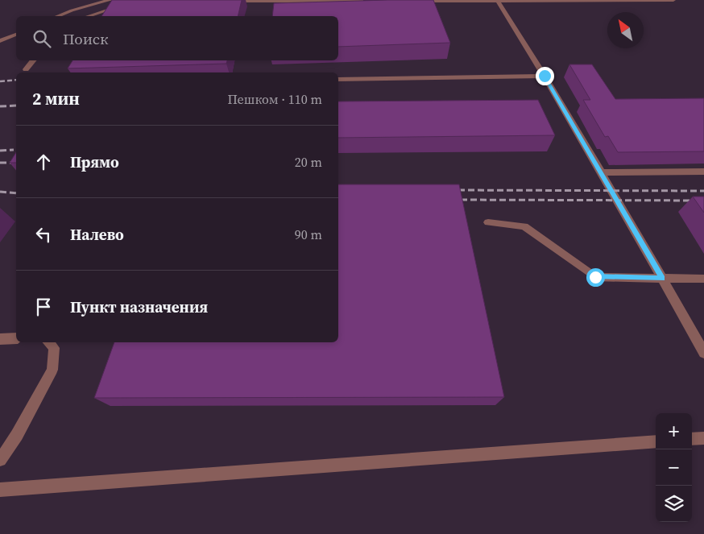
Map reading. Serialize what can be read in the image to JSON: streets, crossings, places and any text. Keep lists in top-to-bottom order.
{
  "north": "top left",
  "page": {
    "search": "Поиск",
    "heading": ["2 мин", "Пешком · 110 m"],
    "list": [
      ["Прямо", "20 m"],
      ["Налево", "90 m"],
      "Пункт назначения"
    ],
    "map_buttons": ["+", "−"]
  }
}
